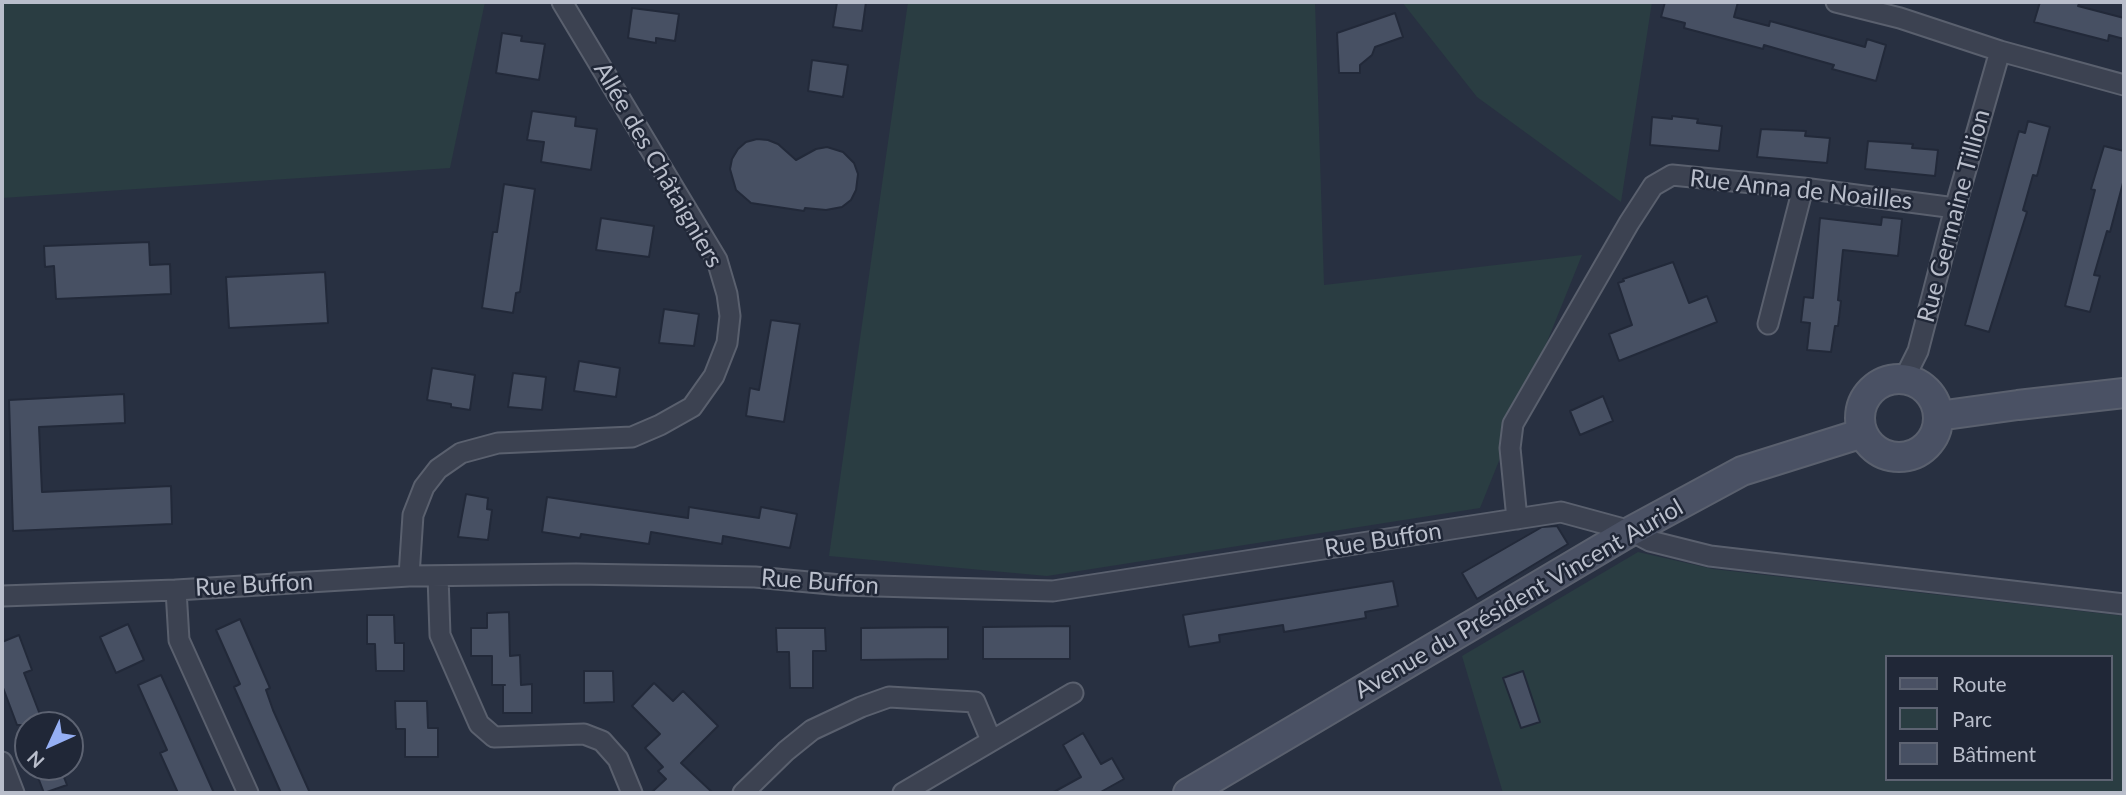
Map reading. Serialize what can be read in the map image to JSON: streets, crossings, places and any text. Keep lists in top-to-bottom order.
{
  "streets": {
    "main road": ["Avenue du Président Vincent Auriol"],
    "street": [
      "Allée des Châtaigniers",
      "Rue Anna de Noailles",
      "Rue Germaine Tillion",
      "Rue Buffon"
    ]
  },
  "crossings": [
    ["Allée des Châtaigniers", "Rue Buffon"],
    ["Rue Anna de Noailles", "Rue Germaine Tillion"],
    ["Rue Anna de Noailles", "Rue Buffon"],
    ["Rue Germaine Tillion", "Avenue du Président Vincent Auriol"],
    ["Rue Buffon", "Avenue du Président Vincent Auriol"]
  ],
  "legend": ["Route", "Parc", "Bâtiment"],
  "north": "bottom left"
}
